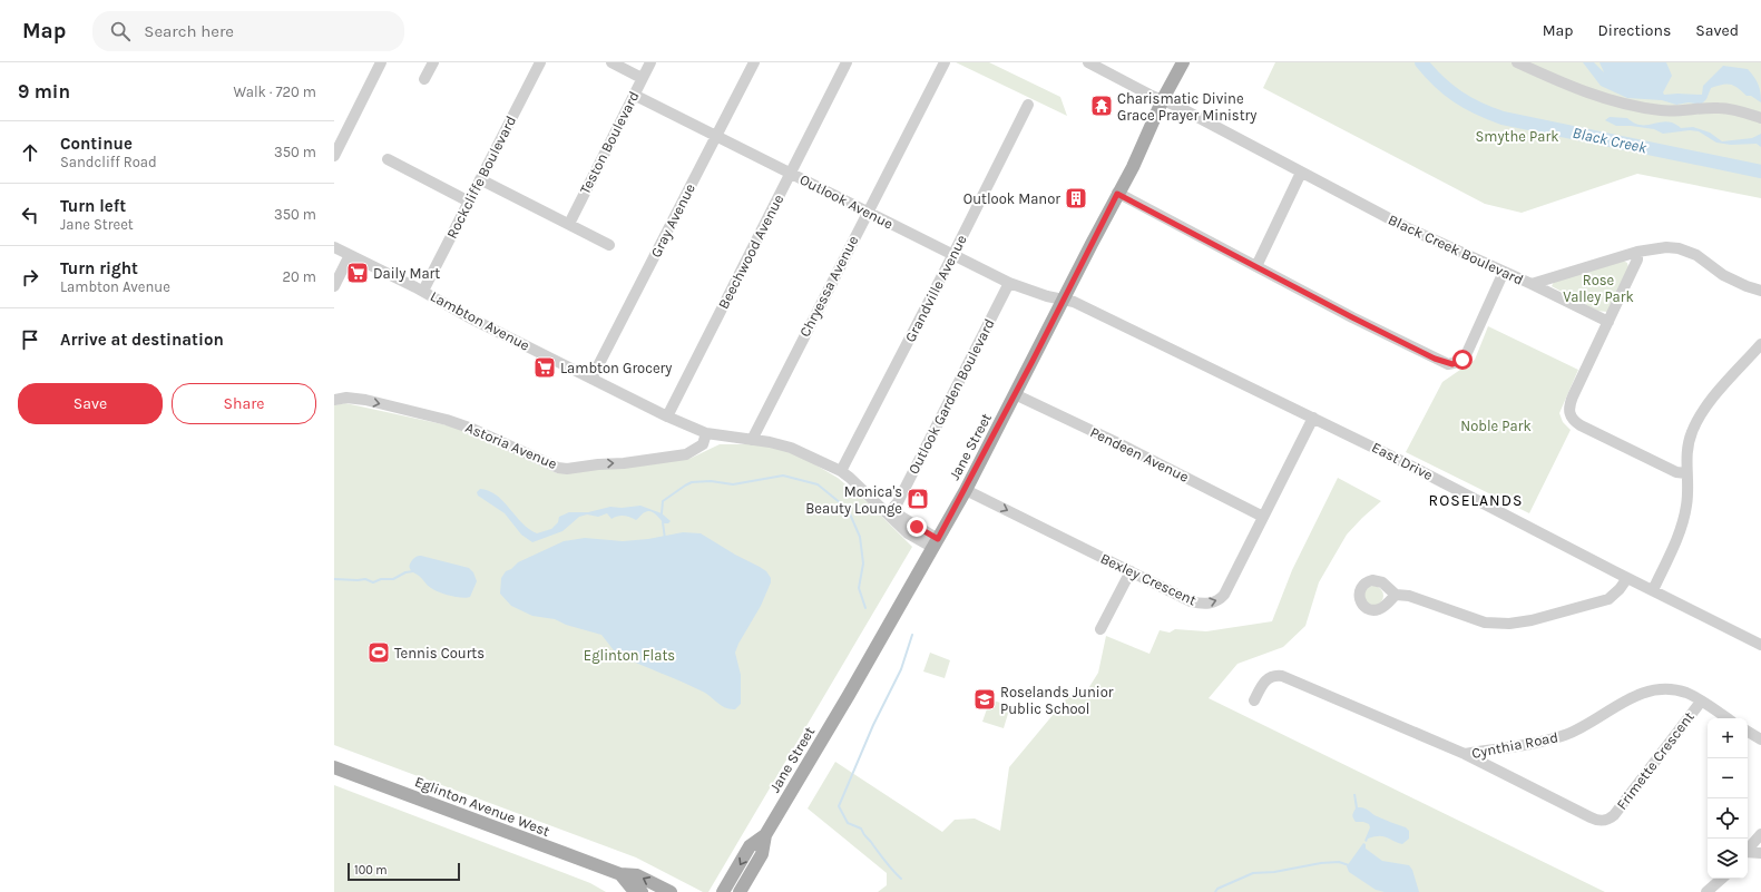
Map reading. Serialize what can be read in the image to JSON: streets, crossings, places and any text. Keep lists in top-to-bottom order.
{
  "streets": {
    "main road": ["Jane Street", "Eglinton Avenue West"],
    "street": [
      "Teston Boulevard",
      "Rockcliffe Boulevard",
      "Outlook Avenue",
      "Gray Avenue",
      "Black Creek Boulevard",
      "Beechwood Avenue",
      "Chryessa Avenue",
      "Grandville Avenue",
      "Lambton Avenue",
      "Outlook Garden Boulevard",
      "Astoria Avenue",
      "Pendeen Avenue",
      "East Drive",
      "Bexley Crescent",
      "Cynthia Road",
      "Frimette Crescent"
    ]
  },
  "crossings": [
    ["Teston Boulevard", "Outlook Avenue"],
    ["Rockcliffe Boulevard", "Lambton Avenue"],
    ["Outlook Avenue", "Gray Avenue"],
    ["Outlook Avenue", "Beechwood Avenue"],
    ["Outlook Avenue", "Chryessa Avenue"],
    ["Outlook Avenue", "Grandville Avenue"],
    ["Outlook Avenue", "Outlook Garden Boulevard"],
    ["Outlook Avenue", "Jane Street"],
    ["Outlook Avenue", "East Drive"],
    ["Gray Avenue", "Lambton Avenue"],
    ["Black Creek Boulevard", "Jane Street"],
    ["Beechwood Avenue", "Lambton Avenue"],
    ["Chryessa Avenue", "Lambton Avenue"],
    ["Grandville Avenue", "Lambton Avenue"],
    ["Lambton Avenue", "Outlook Garden Boulevard"],
    ["Lambton Avenue", "Astoria Avenue"],
    ["Lambton Avenue", "Jane Street"],
    ["Jane Street", "Pendeen Avenue"],
    ["Jane Street", "East Drive"],
    ["Jane Street", "Bexley Crescent"],
    ["Pendeen Avenue", "Bexley Crescent"],
    ["East Drive", "Bexley Crescent"],
    ["Cynthia Road", "Frimette Crescent"]
  ],
  "one_way": ["Astoria Avenue"],
  "districts": ["ROSELANDS"],
  "water": ["Black Creek"],
  "parks": [
    "Smythe Park",
    "Rose Valley Park",
    "Noble Park",
    "Eglinton Flats"
  ],
  "places": {
    "temple": ["Charismatic Divine Grace Prayer Ministry"],
    "building": ["Outlook Manor"],
    "supermarket": ["Daily Mart", "Lambton Grocery"],
    "shop": ["Monica's Beauty Lounge"],
    "sports": ["Tennis Courts"],
    "school or university": ["Roselands Junior Public School"]
  },
  "scale_bar": "100 m",
  "page": {
    "header": "Map",
    "search": "Search here",
    "nav": ["Map", "Directions", "Saved"],
    "heading": ["9 min", "Walk · 720 m"],
    "list": [
      ["Continue", "Sandcliff Road", "350 m"],
      ["Turn left", "Jane Street", "350 m"],
      ["Turn right", "Lambton Avenue", "20 m"],
      "Arrive at destination"
    ],
    "buttons": ["Save", "Share"],
    "map_buttons": ["+", "−"],
    "scale": "100 m"
  }
}
